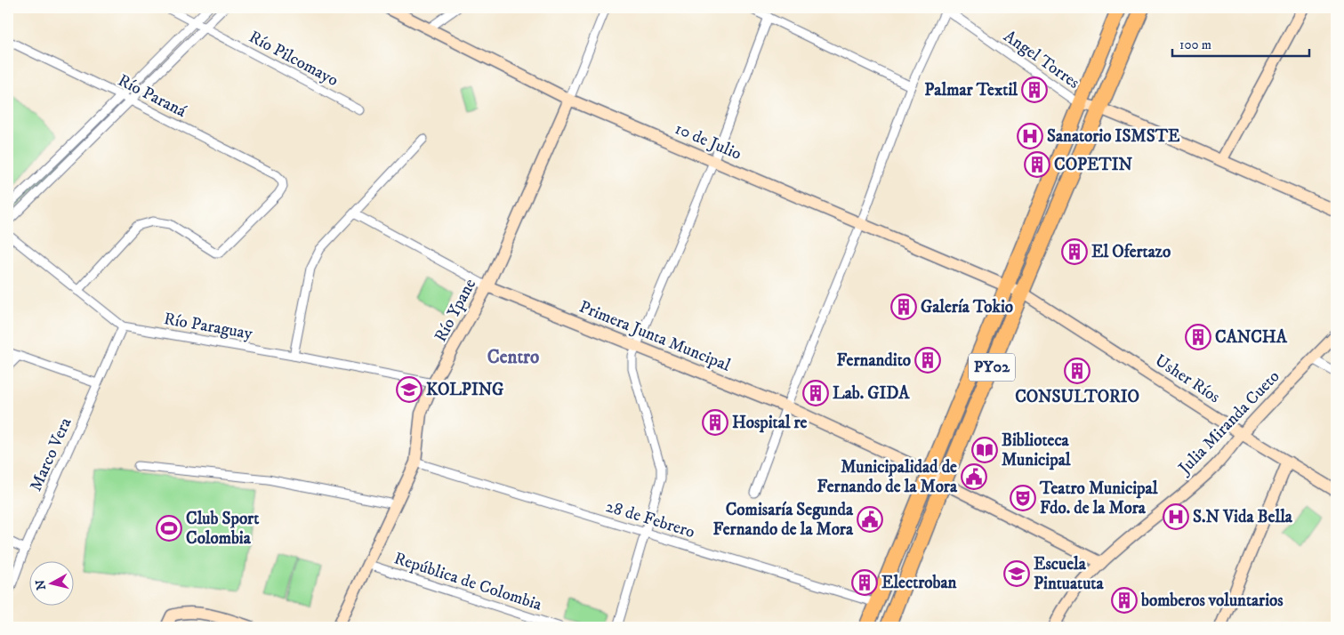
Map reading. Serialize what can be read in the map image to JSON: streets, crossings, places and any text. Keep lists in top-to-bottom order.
{
  "streets": {
    "highway": ["PY02"],
    "main road": [
      "10 de Julio",
      "Río Ypane",
      "Primera Junta Muncipal",
      "Usher Ríos",
      "Julia Miranda Cueto"
    ],
    "street": [
      "Río Pilcomayo",
      "Angel Torres",
      "Río Paraná",
      "Río Paraguay",
      "Marco Vera",
      "28 de Febrero",
      "República de Colombia"
    ]
  },
  "crossings": [
    ["Angel Torres", "PY02"],
    ["Río Paraná", "Río Paraguay"],
    ["10 de Julio", "Río Ypane"],
    ["10 de Julio", "PY02"],
    ["10 de Julio", "Usher Ríos"],
    ["Río Ypane", "Río Paraguay"],
    ["Río Ypane", "Primera Junta Muncipal"],
    ["Río Ypane", "28 de Febrero"],
    ["Río Ypane", "República de Colombia"],
    ["Río Paraguay", "Marco Vera"],
    ["Primera Junta Muncipal", "PY02"],
    ["Primera Junta Muncipal", "Julia Miranda Cueto"],
    ["PY02", "Usher Ríos"],
    ["PY02", "28 de Febrero"],
    ["Usher Ríos", "Julia Miranda Cueto"]
  ],
  "districts": ["Centro"],
  "places": {
    "building": [
      "Palmar Textil",
      "COPETIN",
      "El Ofertazo",
      "Galería Tokio",
      "CANCHA",
      "Fernandito",
      "CONSULTORIO",
      "Lab. GIDA",
      "Hospital re",
      "Electroban",
      "bomberos voluntarios"
    ],
    "hospital": ["Sanatorio ISMSTE", "S.N Vida Bella"],
    "school or university": ["KOLPING", "Escuela Pintuatuta"],
    "library": ["Biblioteca Municipal"],
    "public building": ["Municipalidad de Fernando de la Mora", "Comisaría Segunda Fernando de la Mora"],
    "theatre": ["Teatro Municipal Fdo. de la Mora"],
    "sports": ["Club Sport Colombia"]
  },
  "scale_bar": "100 m",
  "north": "left"
}
